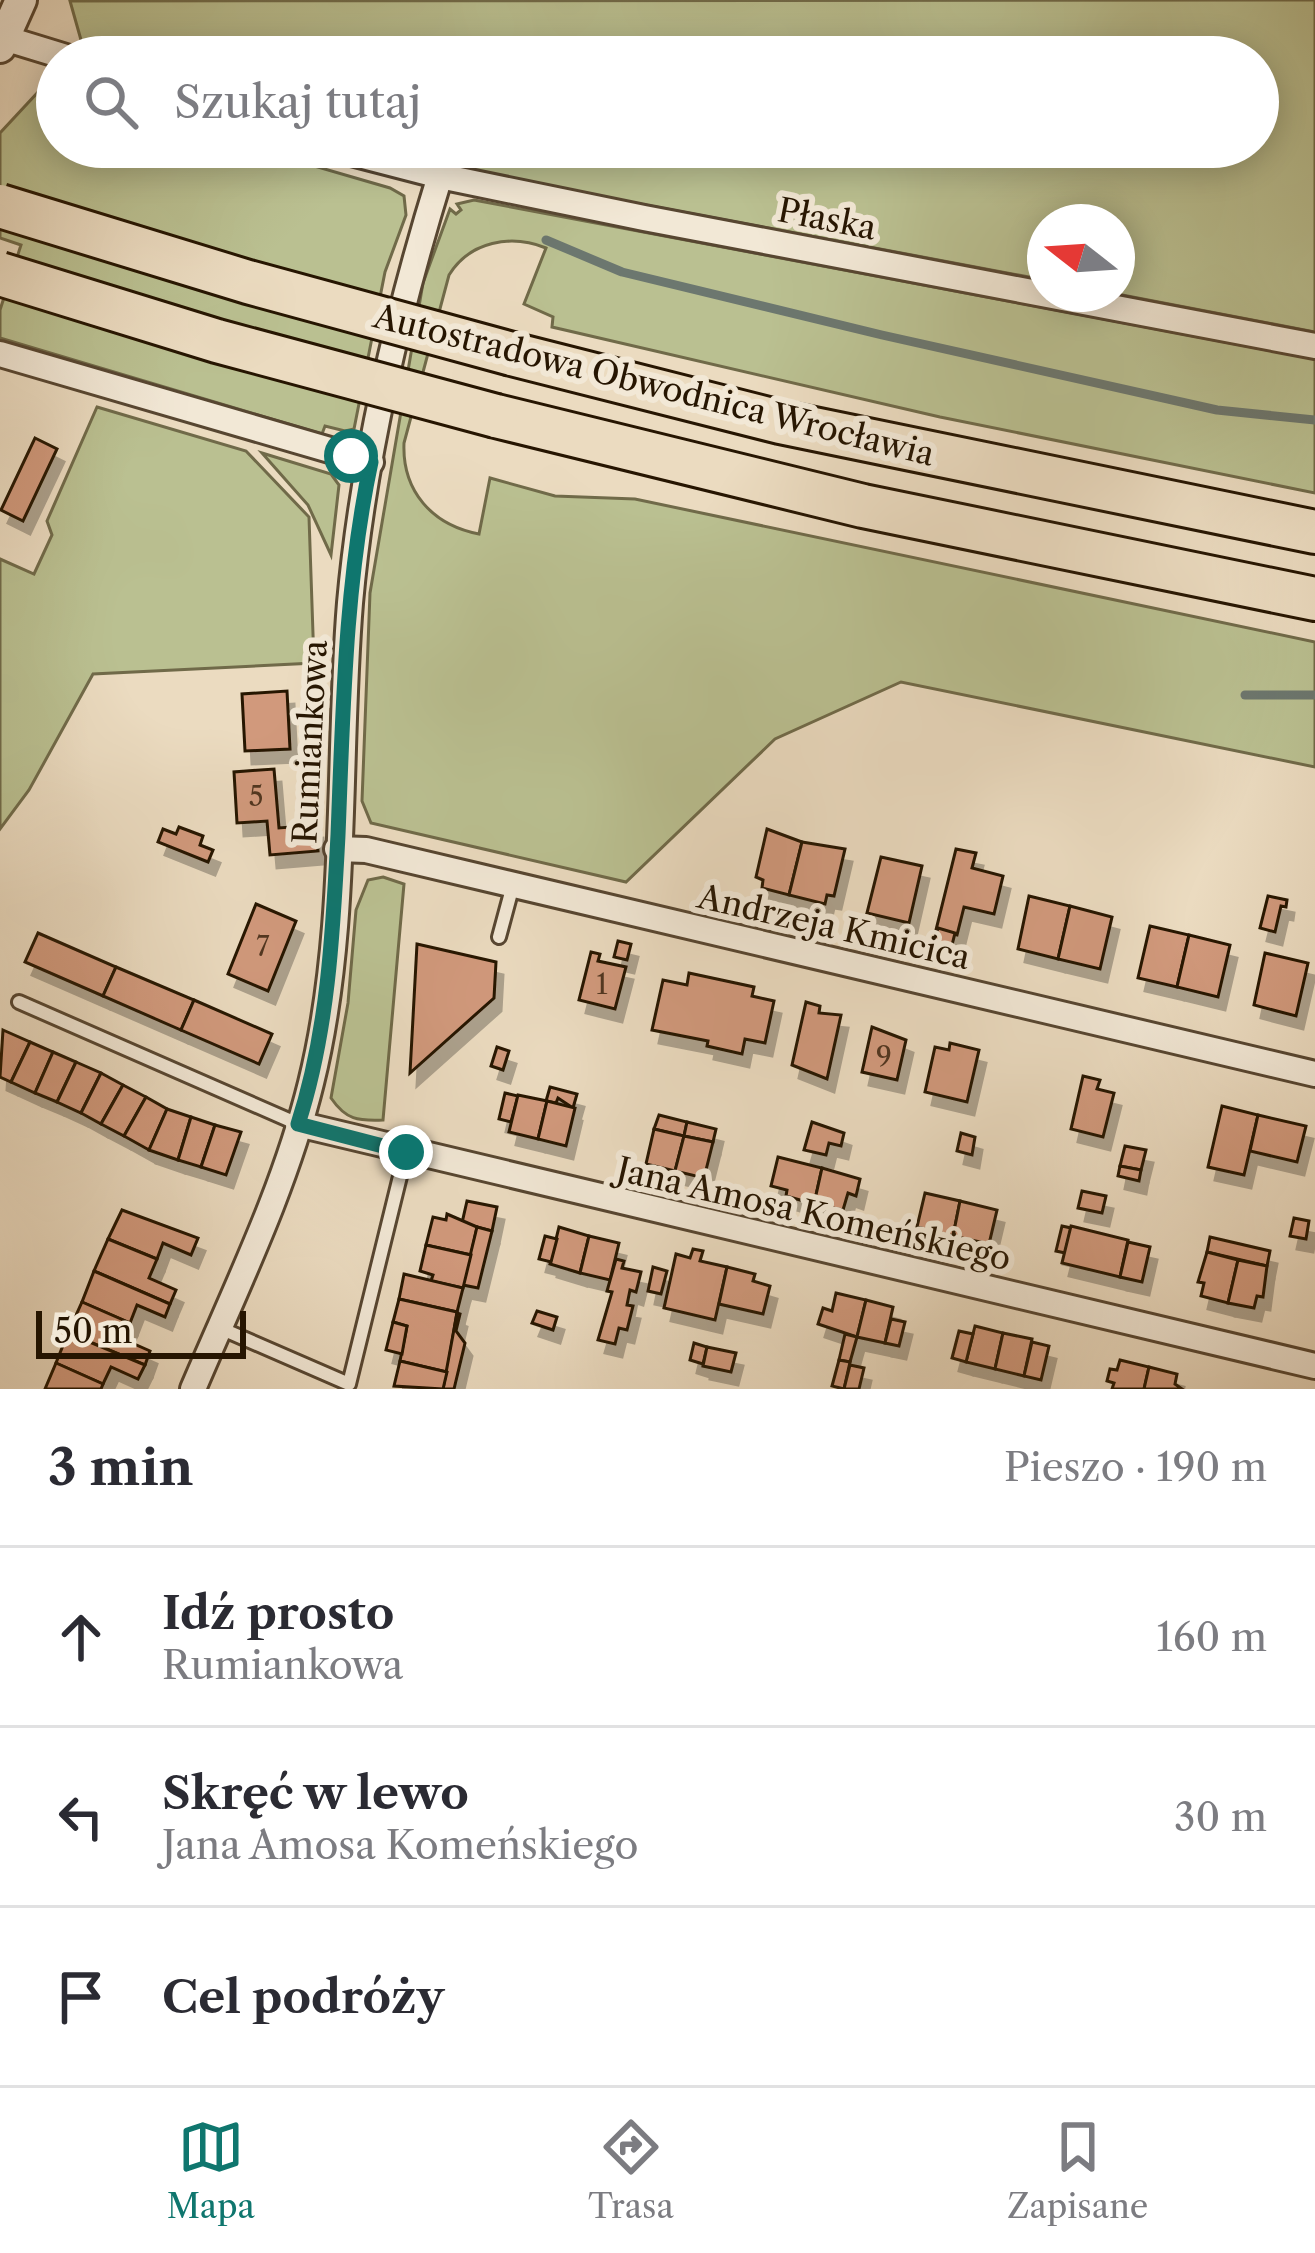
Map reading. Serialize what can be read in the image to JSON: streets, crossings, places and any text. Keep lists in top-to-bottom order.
{
  "streets": {
    "highway": ["Autostradowa Obwodnica Wrocławia"],
    "street": [
      "Płaska",
      "Rumiankowa",
      "Andrzeja Kmicica",
      "Jana Amosa Komeńskiego"
    ]
  },
  "crossings": [
    ["Płaska", "Rumiankowa"],
    ["Rumiankowa", "Andrzeja Kmicica"],
    ["Rumiankowa", "Jana Amosa Komeńskiego"]
  ],
  "house_numbers": [
    "5",
    "7",
    "1",
    "9"
  ],
  "scale_bar": "50 m",
  "north": "left",
  "page": {
    "search": "Szukaj tutaj",
    "scale": "50 m",
    "heading": ["3 min", "Pieszo · 190 m"],
    "list": [
      ["Idź prosto", "Rumiankowa", "160 m"],
      ["Skręć w lewo", "Jana Amosa Komeńskiego", "30 m"],
      "Cel podróży"
    ],
    "nav": ["Mapa", "Trasa", "Zapisane"]
  }
}
